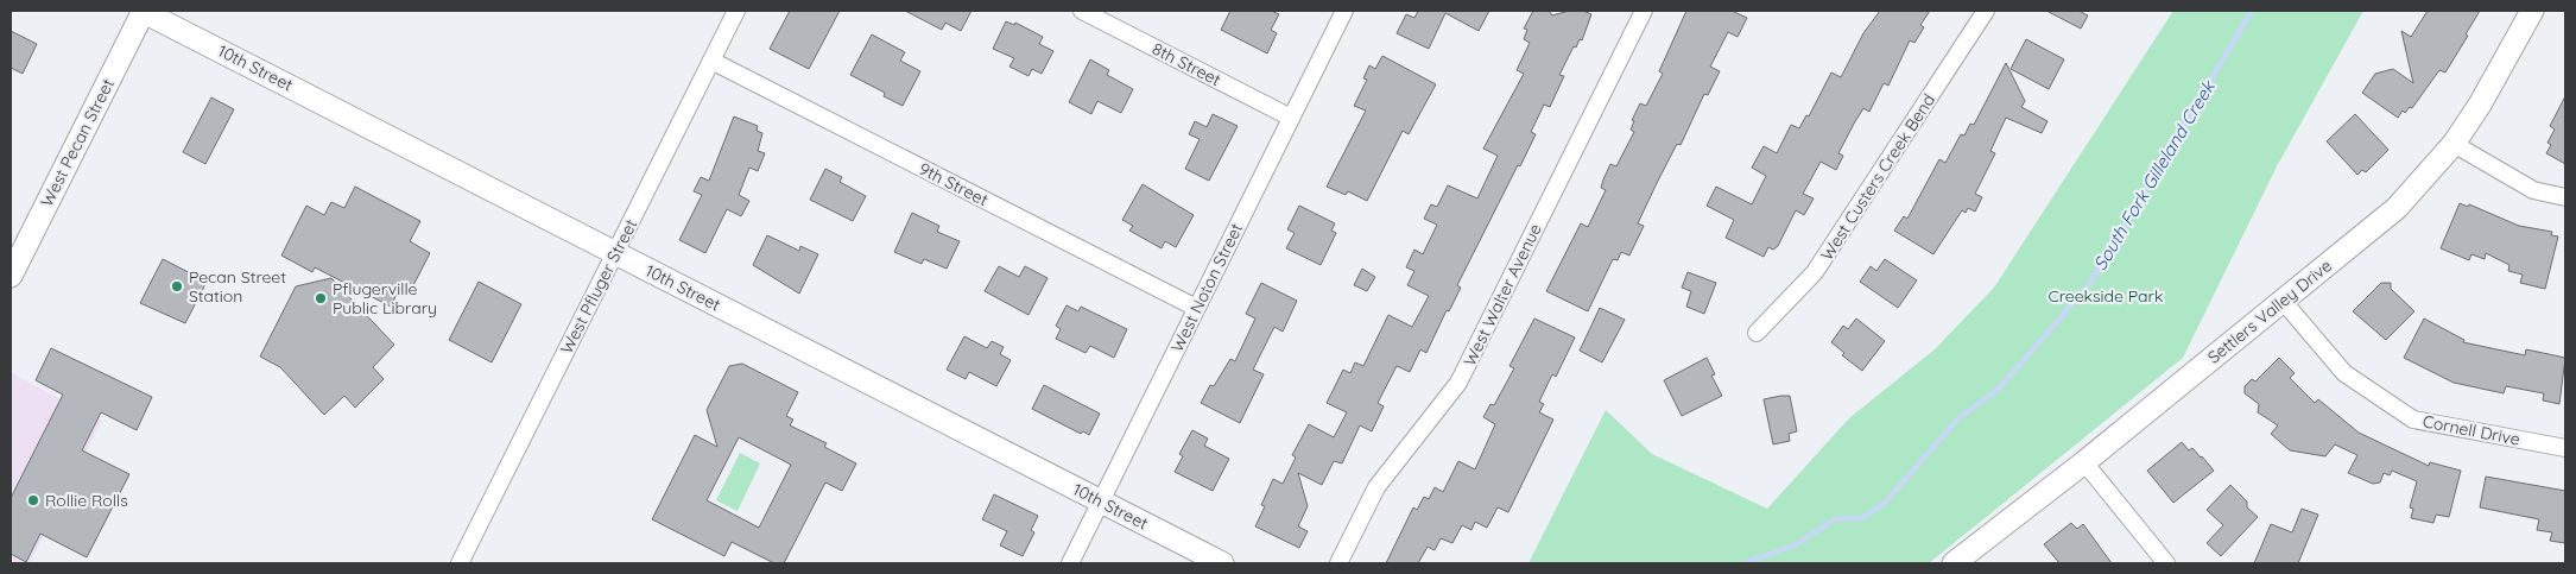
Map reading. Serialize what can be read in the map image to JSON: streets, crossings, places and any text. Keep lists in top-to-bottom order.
{
  "streets": {
    "street": [
      "8th Street",
      "10th Street",
      "West Pecan Street",
      "West Custers Creek Bend",
      "9th Street",
      "West Pfluger Street",
      "West Noton Street",
      "West Walter Avenue",
      "Settlers Valley Drive",
      "Cornell Drive"
    ]
  },
  "crossings": [
    ["8th Street", "West Noton Street"],
    ["10th Street", "West Pecan Street"],
    ["10th Street", "West Pfluger Street"],
    ["10th Street", "West Noton Street"],
    ["9th Street", "West Pfluger Street"],
    ["9th Street", "West Noton Street"],
    ["Settlers Valley Drive", "Cornell Drive"]
  ],
  "water": ["South Fork Gilleland Creek"],
  "parks": ["Creekside Park"],
  "places": ["Pecan Street Station", "Pflugerville Public Library", "Rollie Rolls"]
}
